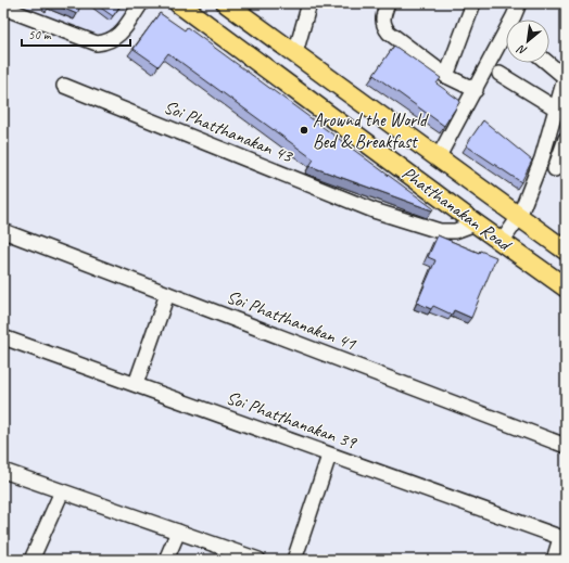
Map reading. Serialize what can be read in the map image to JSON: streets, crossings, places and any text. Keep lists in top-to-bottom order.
{
  "streets": {
    "main road": ["Phatthanakan Road"],
    "street": ["Soi Phatthanakan 43", "Soi Phatthanakan 41", "Soi Phatthanakan 39"]
  },
  "crossings": [
    ["Soi Phatthanakan 43", "Phatthanakan Road"]
  ],
  "places": ["Arownd the World Bed & Breakfast"],
  "scale_bar": "50 m",
  "north": "bottom left"
}
